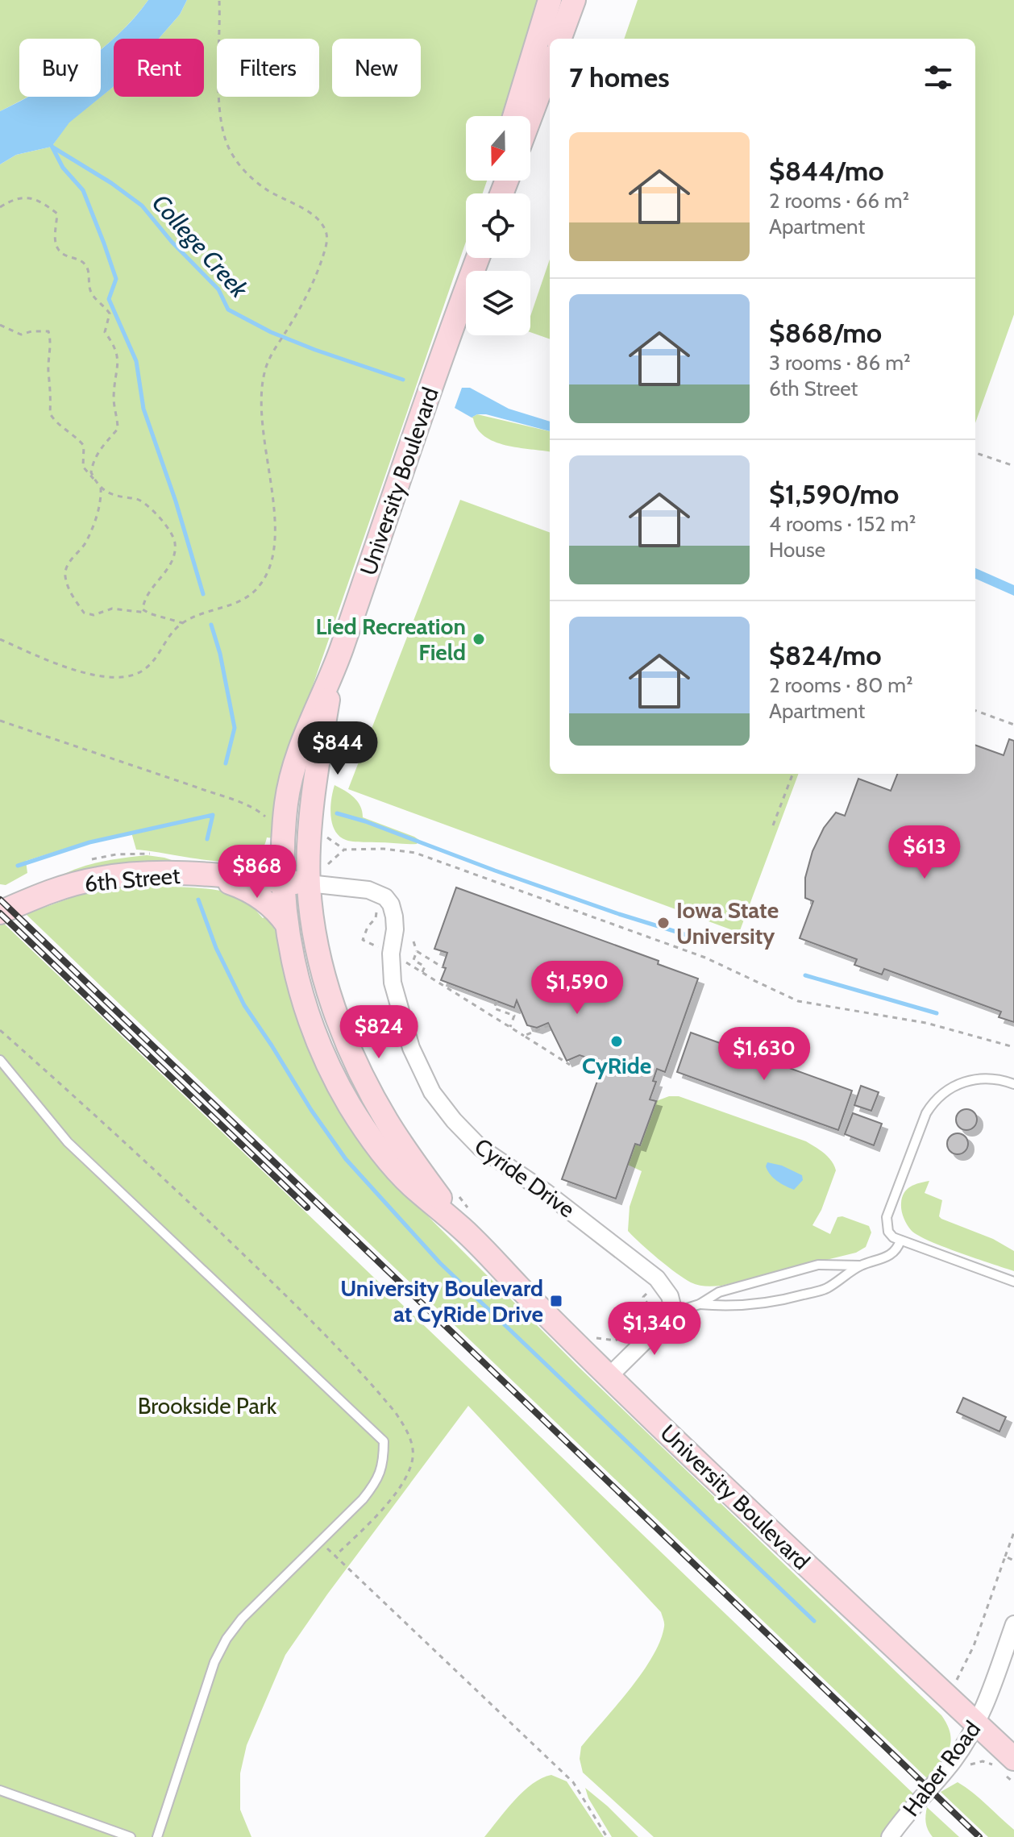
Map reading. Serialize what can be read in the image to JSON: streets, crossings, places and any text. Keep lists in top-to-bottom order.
{
  "streets": {
    "main road": ["University Boulevard", "6th Street"],
    "street": ["Cyride Drive", "Haber Road"]
  },
  "crossings": [
    ["University Boulevard", "6th Street"],
    ["University Boulevard", "Cyride Drive"],
    ["University Boulevard", "Haber Road"],
    ["6th Street", "Cyride Drive"]
  ],
  "water": ["College Creek"],
  "parks": ["Brookside Park"],
  "places": {
    "other": ["Lied Recreation Field", "Iowa State University", "CyRide"],
    "transit": ["University Boulevard at CyRide Drive"]
  },
  "north": "bottom",
  "page": {
    "chip": [
      "Buy",
      "Rent",
      "Filters",
      "New"
    ],
    "heading": "7 homes",
    "list": [
      {
        "name": "$844/mo",
        "note": "2 rooms · 66 m² · Apartment"
      },
      {
        "name": "$868/mo",
        "note": "3 rooms · 86 m² · 6th Street"
      },
      {
        "name": "$1,590/mo",
        "note": "4 rooms · 152 m² · House"
      },
      {
        "name": "$824/mo",
        "note": "2 rooms · 80 m² · Apartment"
      }
    ],
    "price": [
      "$844",
      "$613",
      "$868",
      "$1,590",
      "$824",
      "$1,630",
      "$1,340"
    ]
  }
}
